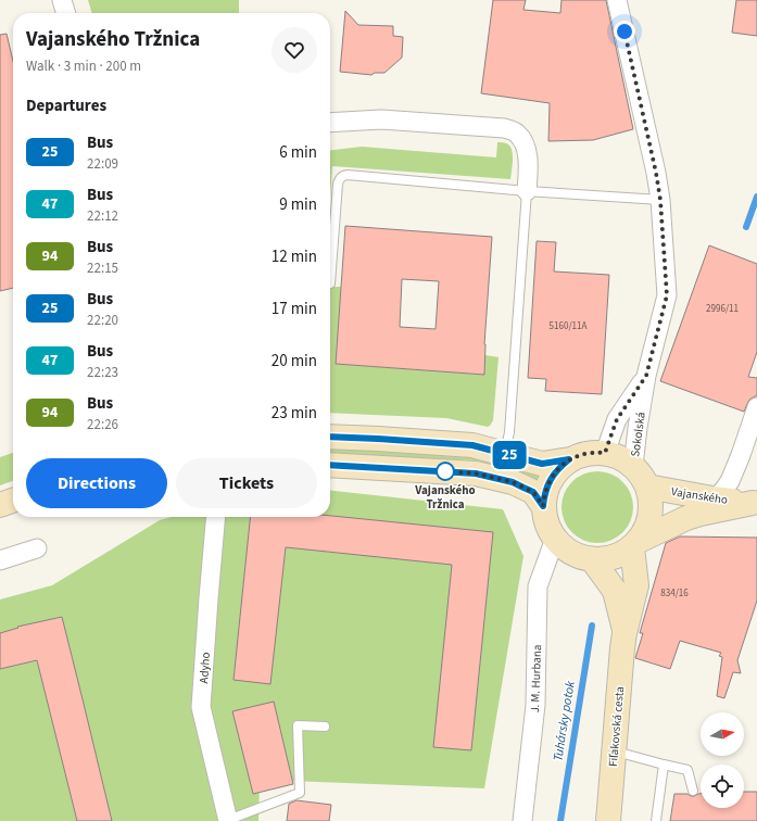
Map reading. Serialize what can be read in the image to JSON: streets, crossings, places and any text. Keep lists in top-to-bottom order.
{
  "streets": {
    "main road": ["Vajanského", "Fiľakovská cesta"],
    "street": ["Sokolská", "Adyho", "J. M. Hurbana"]
  },
  "crossings": [
    ["Sokolská", "Vajanského"],
    ["Sokolská", "J. M. Hurbana"],
    ["Sokolská", "Fiľakovská cesta"],
    ["Vajanského", "J. M. Hurbana"],
    ["Vajanského", "Fiľakovská cesta"],
    ["J. M. Hurbana", "Fiľakovská cesta"]
  ],
  "water": ["Tuhársky potok"],
  "places": ["Vajanského Tržnica"],
  "lines": ["bus line 25"],
  "house_numbers": ["2996/11", "5160/11A", "834/16"],
  "north": "right",
  "page": {
    "on_map": "25",
    "heading": [
      ["Vajanského Tržnica", "Walk · 3 min · 200 m"],
      "Departures"
    ],
    "list": [
      {
        "mark": "25",
        "name": "Bus",
        "note": "22:09",
        "value": "6 min"
      },
      {
        "mark": "47",
        "name": "Bus",
        "note": "22:12",
        "value": "9 min"
      },
      {
        "mark": "94",
        "name": "Bus",
        "note": "22:15",
        "value": "12 min"
      },
      {
        "mark": "25",
        "name": "Bus",
        "note": "22:20",
        "value": "17 min"
      },
      {
        "mark": "47",
        "name": "Bus",
        "note": "22:23",
        "value": "20 min"
      },
      {
        "mark": "94",
        "name": "Bus",
        "note": "22:26",
        "value": "23 min"
      }
    ],
    "buttons": ["Directions", "Tickets"]
  }
}
